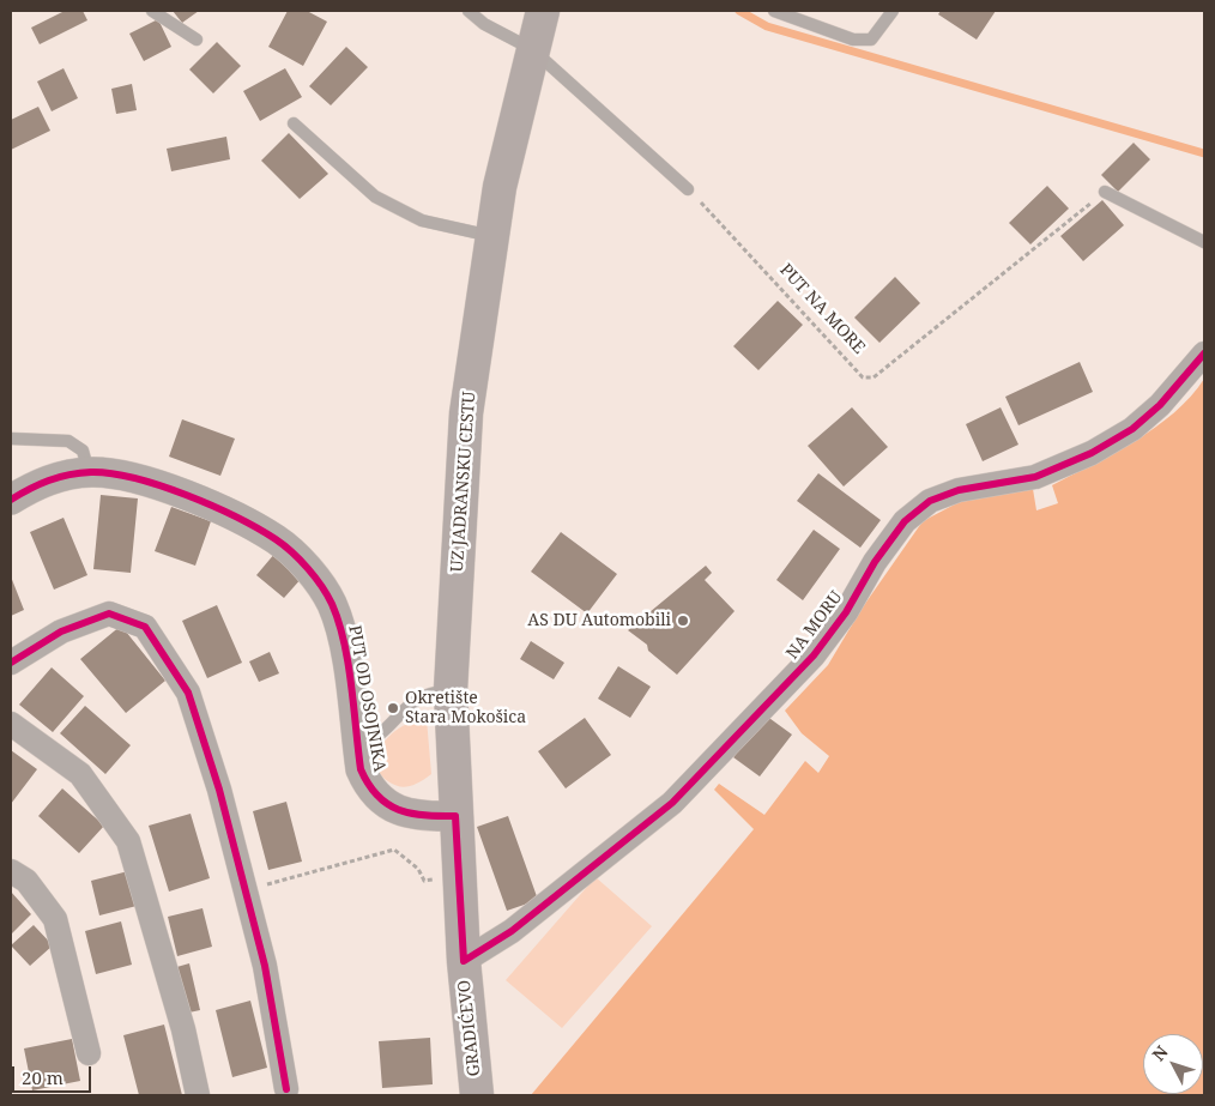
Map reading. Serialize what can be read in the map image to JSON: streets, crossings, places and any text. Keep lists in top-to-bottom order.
{
  "streets": {
    "main road": ["UZ JADRANSKU CESTU", "GRADIĆEVO"],
    "street": ["NA MORU", "PUT OD OSOJNIKA"],
    "path": ["PUT NA MORE"]
  },
  "crossings": [
    ["UZ JADRANSKU CESTU", "NA MORU"],
    ["UZ JADRANSKU CESTU", "PUT OD OSOJNIKA"],
    ["UZ JADRANSKU CESTU", "GRADIĆEVO"],
    ["NA MORU", "GRADIĆEVO"]
  ],
  "places": ["AS DU Automobili", "Okretište Stara Mokošica"],
  "scale_bar": "20 m",
  "north": "top left"
}
